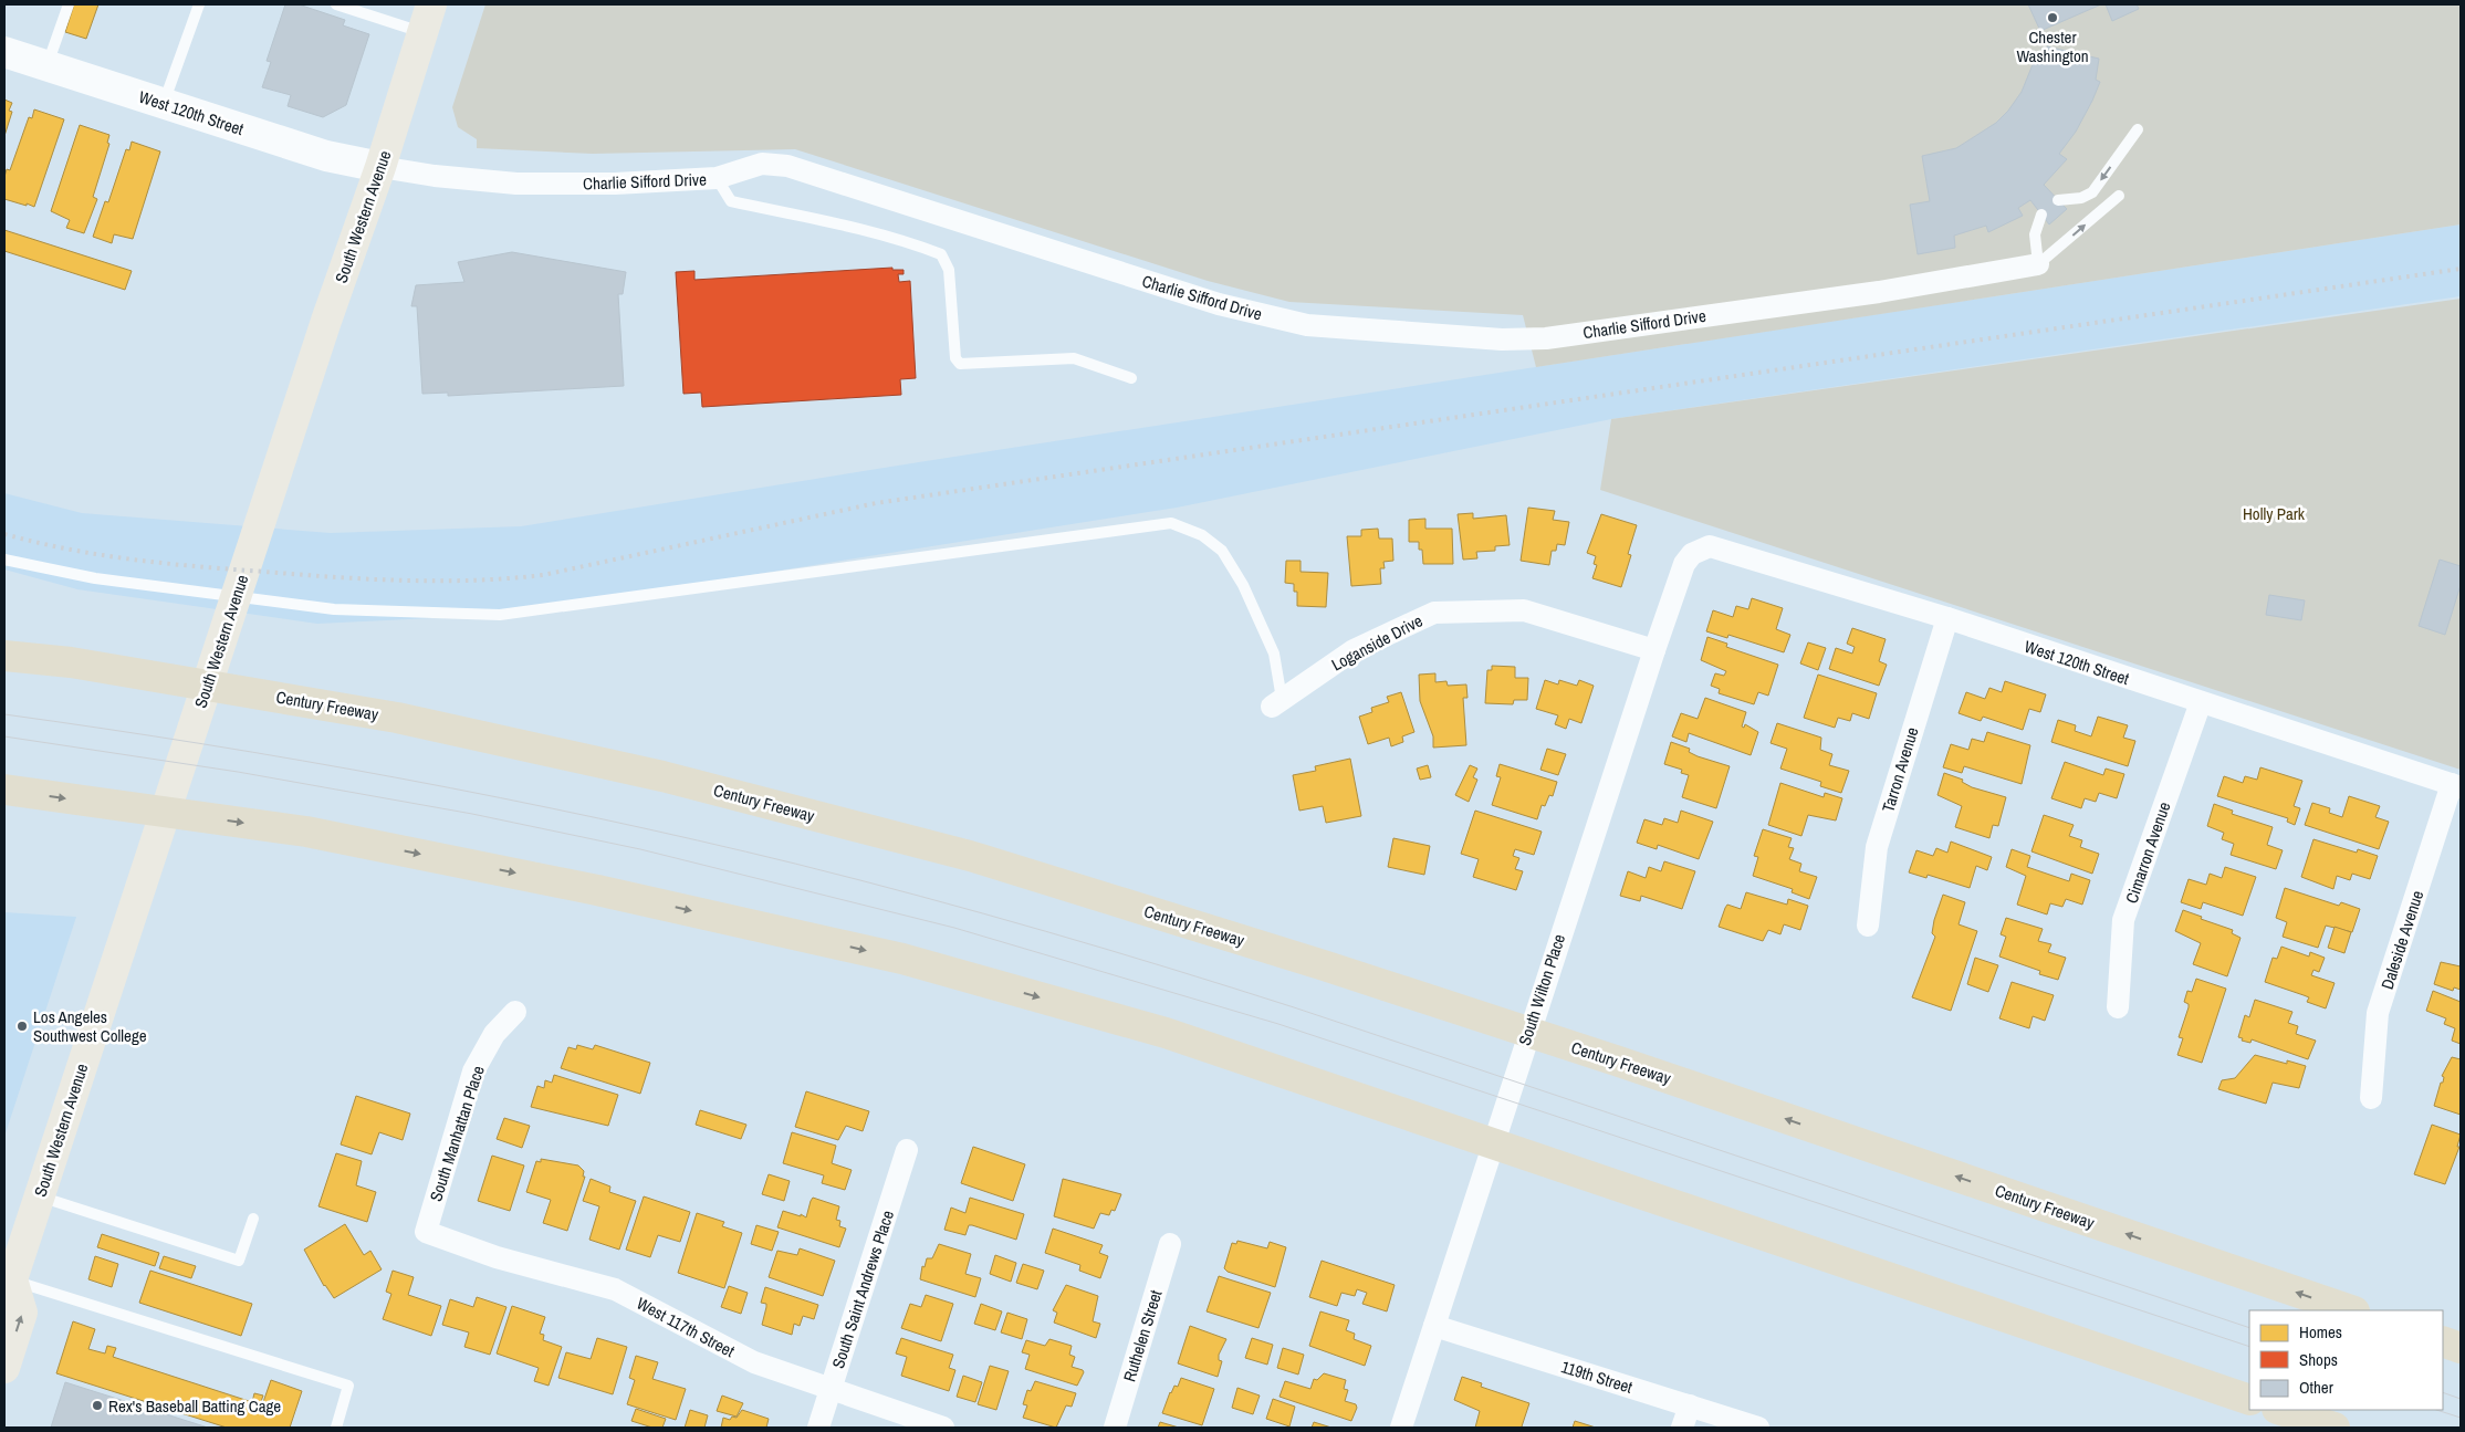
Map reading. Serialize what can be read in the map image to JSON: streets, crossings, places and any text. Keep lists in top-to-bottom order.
{
  "streets": {
    "highway": ["Century Freeway"],
    "main road": ["South Western Avenue"],
    "street": [
      "West 120th Street",
      "Charlie Sifford Drive",
      "Loganside Drive",
      "Tarron Avenue",
      "Cimarron Avenue",
      "Daleside Avenue",
      "South Wilton Place",
      "South Manhattan Place",
      "South Saint Andrews Place",
      "West 117th Street",
      "Ruthelen Street",
      "119th Street"
    ]
  },
  "crossings": [
    ["West 120th Street", "Charlie Sifford Drive"],
    ["West 120th Street", "South Western Avenue"],
    ["West 120th Street", "Tarron Avenue"],
    ["West 120th Street", "Cimarron Avenue"],
    ["West 120th Street", "Daleside Avenue"],
    ["West 120th Street", "South Wilton Place"],
    ["Charlie Sifford Drive", "South Western Avenue"],
    ["Loganside Drive", "South Wilton Place"],
    ["South Wilton Place", "119th Street"],
    ["South Manhattan Place", "West 117th Street"],
    ["South Saint Andrews Place", "West 117th Street"]
  ],
  "parks": ["Holly Park"],
  "places": ["Chester Washington", "Los Angeles Southwest College", "Rex's Baseball Batting Cage"],
  "legend": ["Homes", "Shops", "Other"]
}
